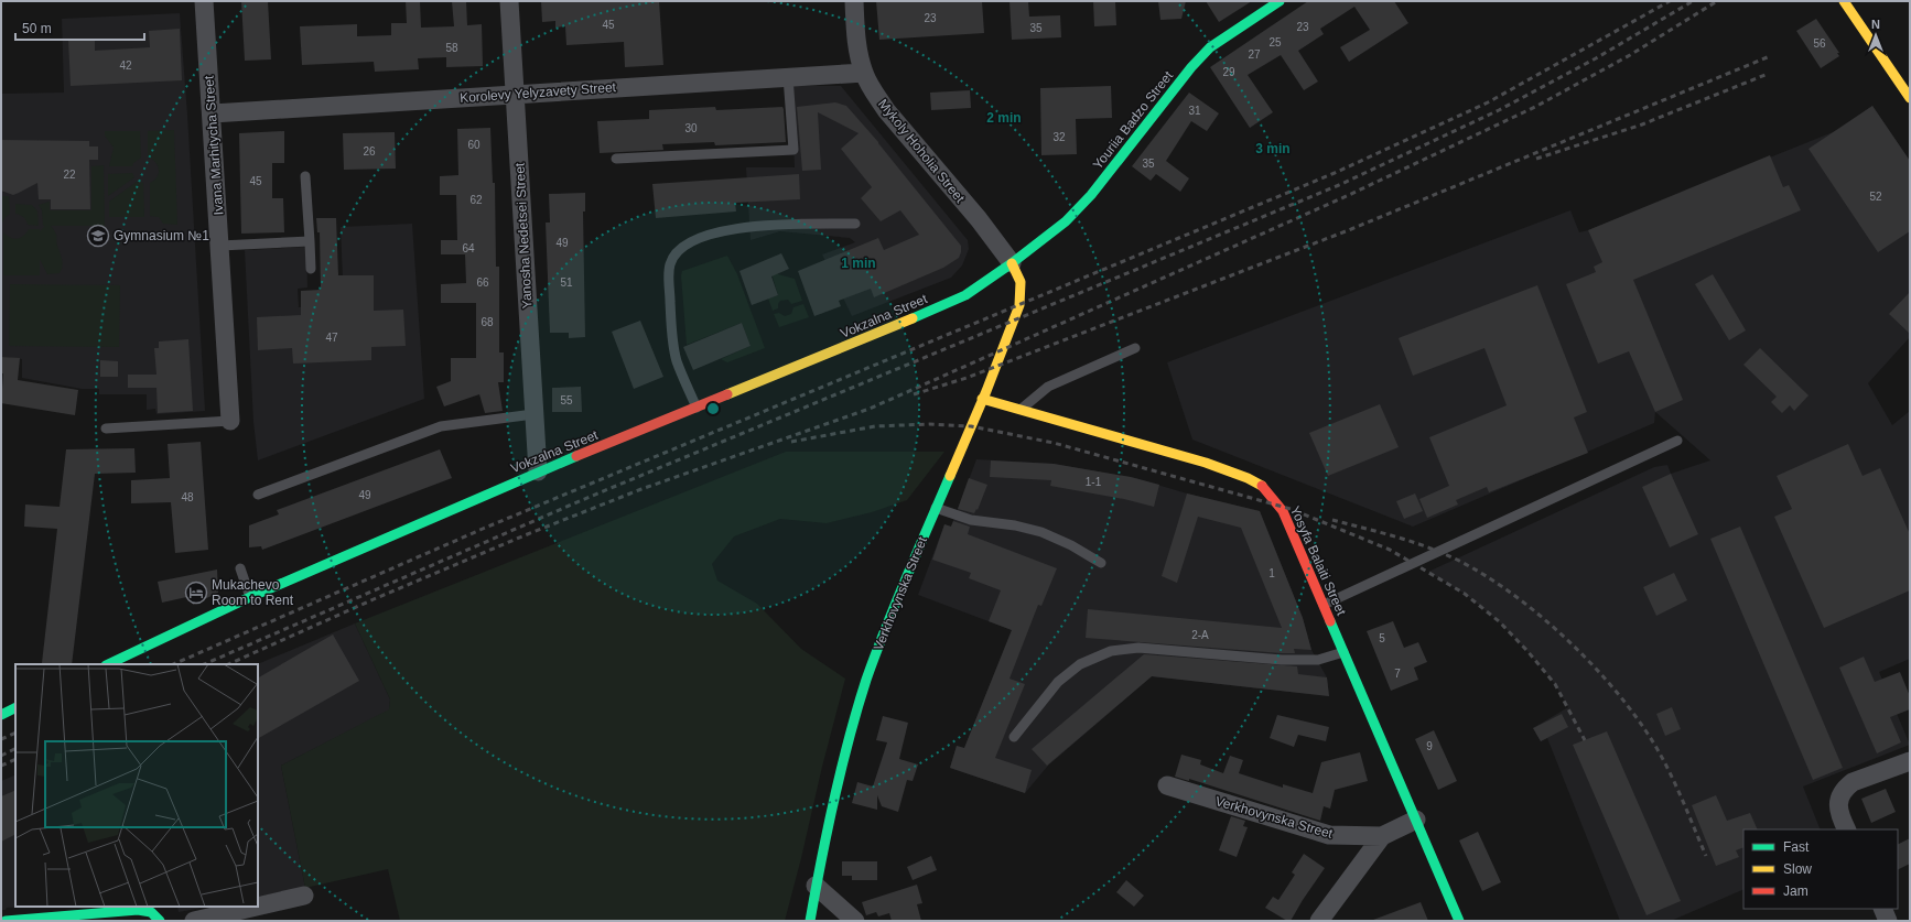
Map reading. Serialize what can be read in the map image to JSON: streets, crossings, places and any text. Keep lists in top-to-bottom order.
{
  "streets": {
    "street": [
      "Korolevy Yelyzavety Street",
      "Youriia Badzo Street",
      "Ivana Marhitycha Street",
      "Mykoly Hoholia Street",
      "Yanosha Nedetsei Street",
      "Vokzalna Street",
      "Yosyfa Balaiti Street",
      "Verkhovynska Street"
    ]
  },
  "crossings": [
    ["Korolevy Yelyzavety Street", "Ivana Marhitycha Street"],
    ["Korolevy Yelyzavety Street", "Mykoly Hoholia Street"],
    ["Korolevy Yelyzavety Street", "Yanosha Nedetsei Street"],
    ["Youriia Badzo Street", "Mykoly Hoholia Street"],
    ["Youriia Badzo Street", "Vokzalna Street"],
    ["Youriia Badzo Street", "Verkhovynska Street"],
    ["Mykoly Hoholia Street", "Vokzalna Street"],
    ["Mykoly Hoholia Street", "Verkhovynska Street"],
    ["Yanosha Nedetsei Street", "Vokzalna Street"],
    ["Vokzalna Street", "Verkhovynska Street"],
    ["Yosyfa Balaiti Street", "Verkhovynska Street"]
  ],
  "places": {
    "school or university": ["Gymnasium №1"],
    "hotel": ["Mukachevo Room to Rent"]
  },
  "house_numbers": [
    "23",
    "45",
    "23",
    "35",
    "25",
    "56",
    "58",
    "27",
    "42",
    "29",
    "31",
    "30",
    "32",
    "60",
    "26",
    "35",
    "22",
    "45",
    "52",
    "62",
    "49",
    "64",
    "66",
    "51",
    "68",
    "47",
    "55",
    "1-1",
    "49",
    "48",
    "1",
    "2-А",
    "5",
    "7",
    "9"
  ],
  "legend": ["Fast", "Slow", "Jam"],
  "scale_bar": "50 m",
  "north": "top",
  "rings": ["2 min", "3 min", "1 min"]
}
